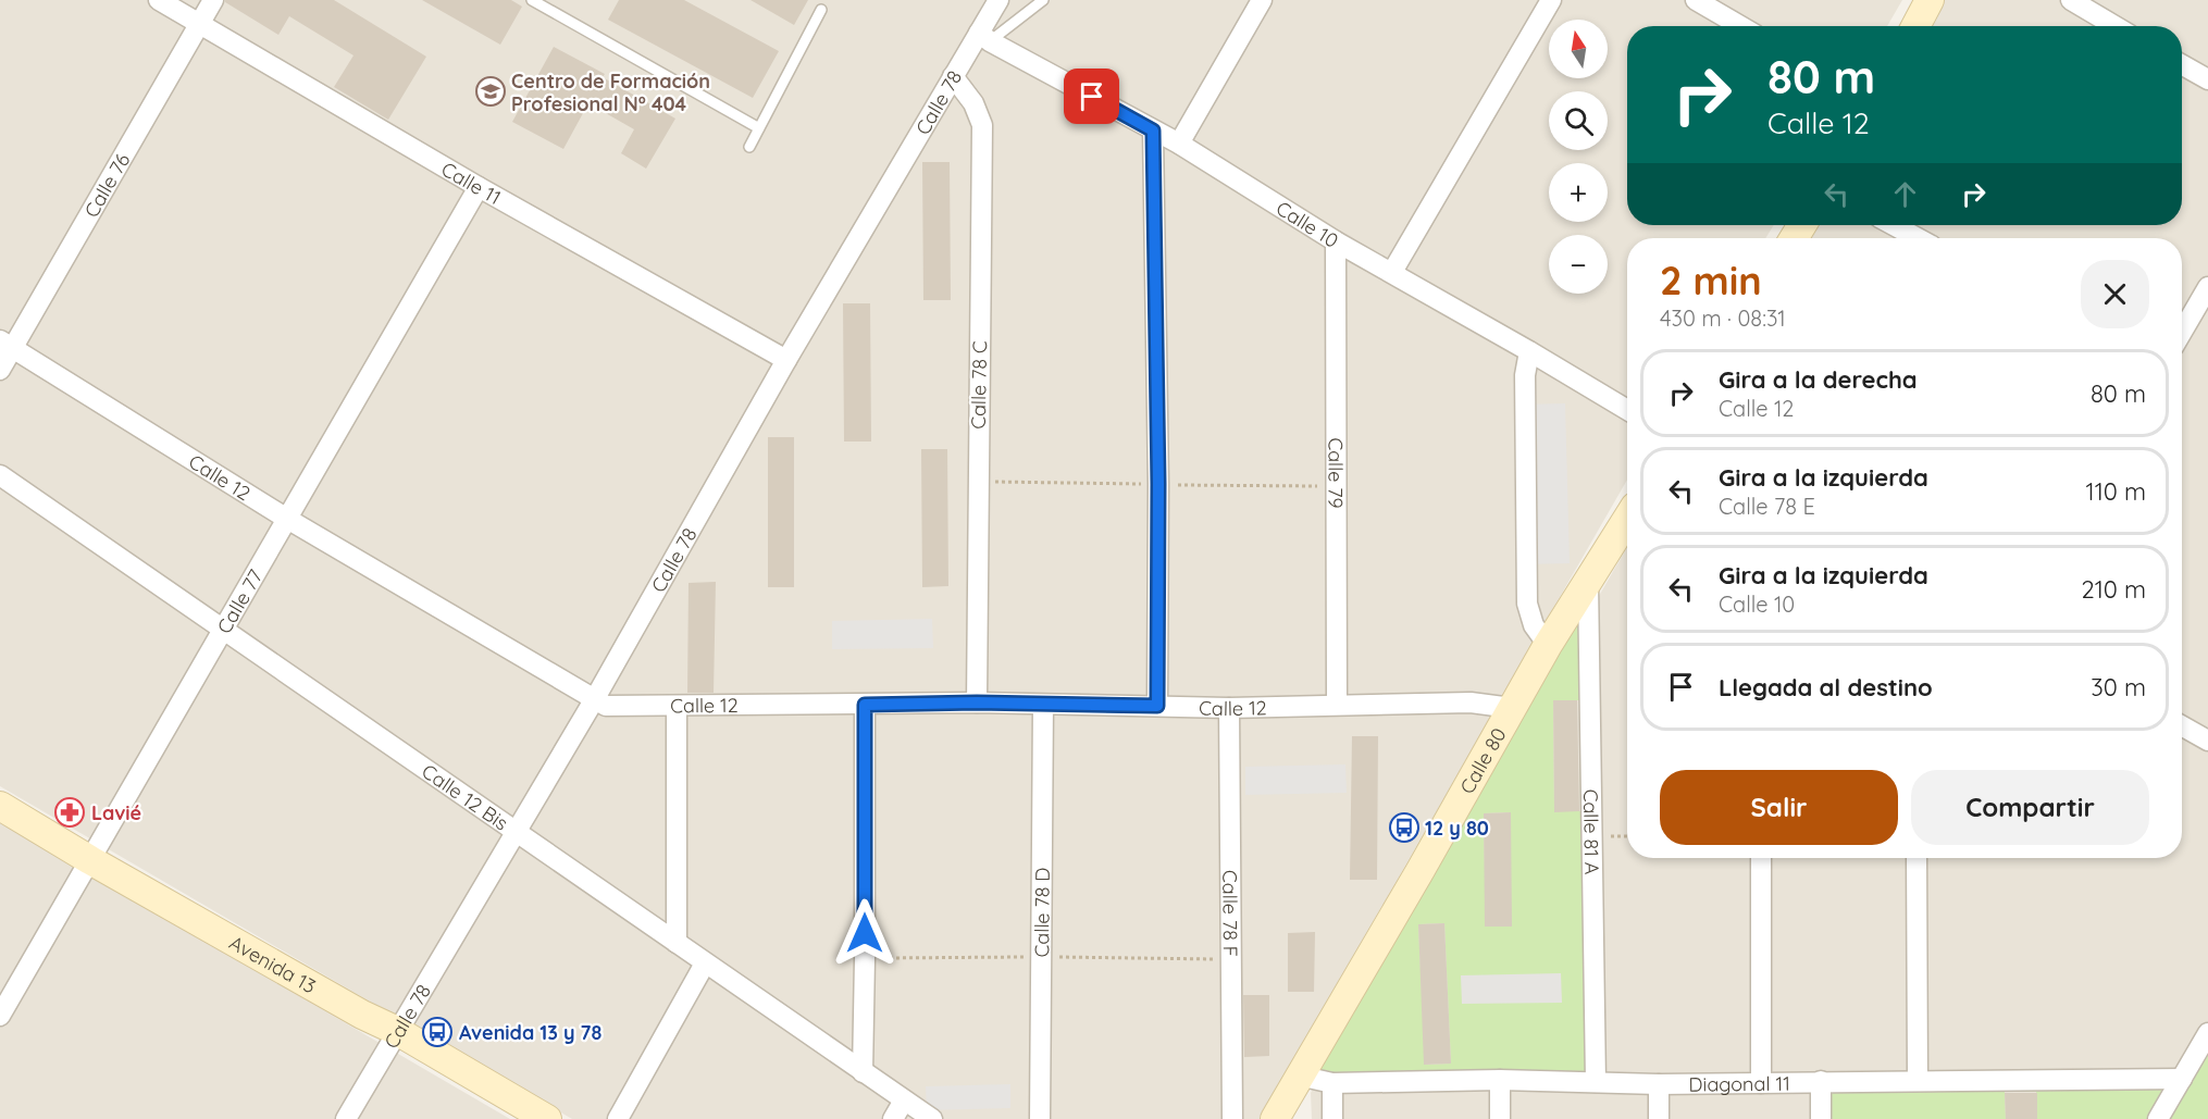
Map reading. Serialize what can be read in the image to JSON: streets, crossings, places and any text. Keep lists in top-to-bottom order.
{
  "streets": {
    "street": [
      "Calle 78",
      "Calle 11",
      "Calle 76",
      "Calle 10",
      "Calle 78 C",
      "Calle 79",
      "Calle 12",
      "Calle 77",
      "Calle 80",
      "Calle 12 Bis",
      "Calle 81 A",
      "Calle 78 D",
      "Calle 78 F",
      "Avenida 13",
      "Diagonal 11"
    ]
  },
  "crossings": [
    ["Calle 78", "Calle 11"],
    ["Calle 78", "Calle 10"],
    ["Calle 78", "Calle 78 C"],
    ["Calle 78", "Calle 12"],
    ["Calle 78", "Calle 12 Bis"],
    ["Calle 78", "Avenida 13"],
    ["Calle 11", "Calle 76"],
    ["Calle 11", "Calle 77"],
    ["Calle 76", "Calle 12"],
    ["Calle 10", "Calle 79"],
    ["Calle 78 C", "Calle 12"],
    ["Calle 79", "Calle 12"],
    ["Calle 12", "Calle 77"],
    ["Calle 12", "Calle 80"],
    ["Calle 12", "Calle 78 D"],
    ["Calle 12", "Calle 78 F"],
    ["Calle 77", "Calle 12 Bis"],
    ["Calle 77", "Avenida 13"],
    ["Calle 80", "Calle 81 A"],
    ["Calle 80", "Diagonal 11"],
    ["Calle 81 A", "Diagonal 11"]
  ],
  "places": {
    "school or university": ["Centro de Formación Profesional N° 404"],
    "pharmacy": ["Lavié"],
    "bus stop": ["12 y 80", "Avenida 13 y 78"]
  },
  "north": "top",
  "page": {
    "map_buttons": ["+", "−"],
    "turn": ["80 m", "Calle 12"],
    "heading": ["2 min", "430 m · 08:31"],
    "list": [
      {
        "name": "Gira a la derecha",
        "note": "Calle 12",
        "value": "80 m"
      },
      {
        "name": "Gira a la izquierda",
        "note": "Calle 78 E",
        "value": "110 m"
      },
      {
        "name": "Gira a la izquierda",
        "note": "Calle 10",
        "value": "210 m"
      },
      {
        "name": "Llegada al destino",
        "value": "30 m"
      }
    ],
    "buttons": ["Salir", "Compartir"]
  }
}
